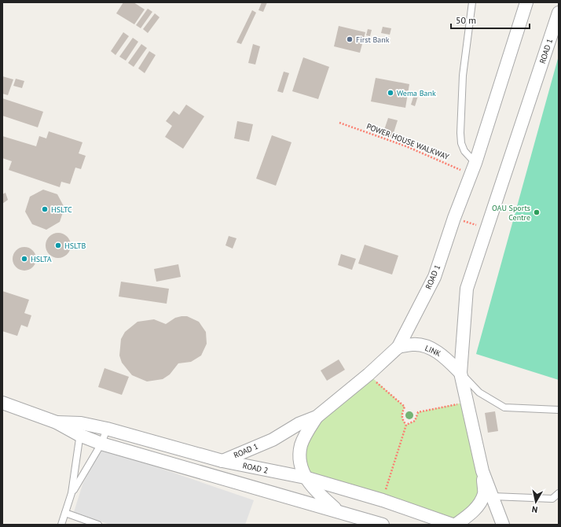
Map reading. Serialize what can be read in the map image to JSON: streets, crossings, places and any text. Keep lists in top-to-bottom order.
{
  "streets": {
    "street": ["ROAD 1", "LINK", "ROAD 2"],
    "path": ["POWER HOUSE WALKWAY"]
  },
  "crossings": [
    ["ROAD 1", "POWER HOUSE WALKWAY"],
    ["ROAD 1", "LINK"],
    ["ROAD 1", "ROAD 2"]
  ],
  "places": [
    "First Bank",
    "Wema Bank",
    "HSLTC",
    "OAU Sports Centre",
    "HSLTB",
    "HSLTA"
  ],
  "scale_bar": "50 m",
  "north": "bottom"
}
